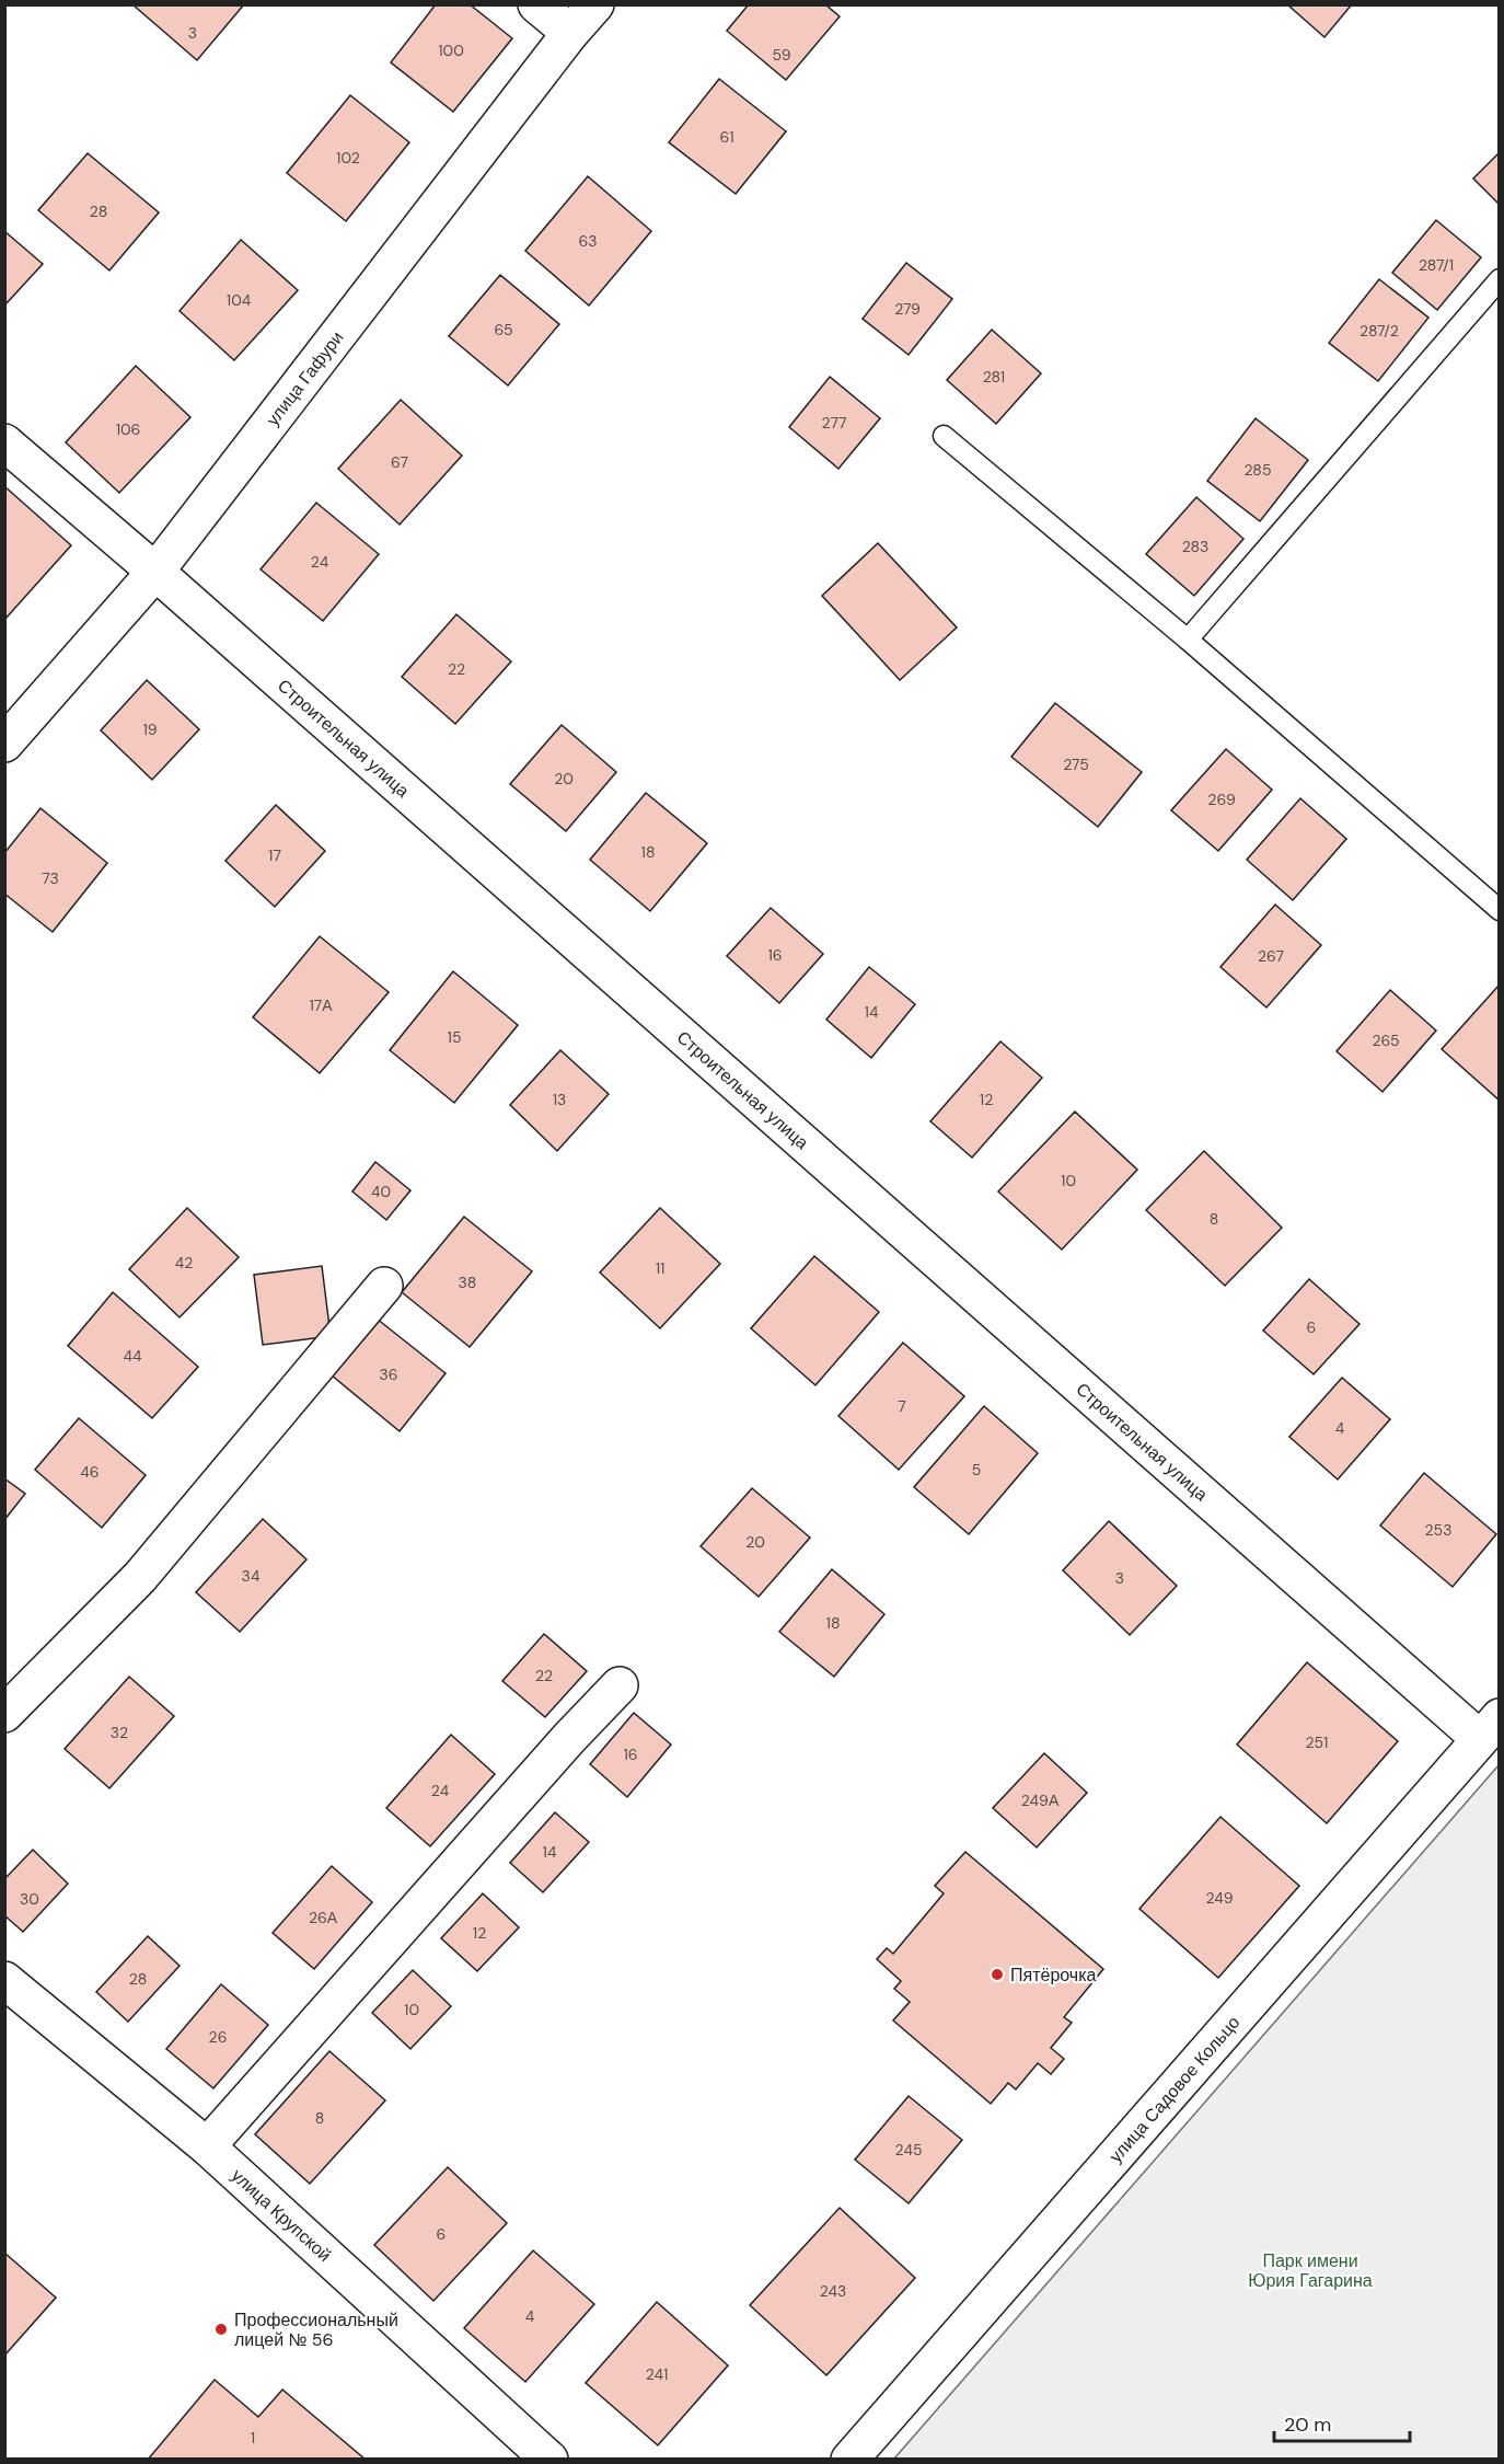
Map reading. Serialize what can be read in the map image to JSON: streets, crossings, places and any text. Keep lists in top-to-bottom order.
{
  "streets": {
    "street": [
      "улица Гафури",
      "Строительная улица",
      "улица Садовое Кольцо",
      "улица Крупской"
    ]
  },
  "crossings": [
    ["улица Гафури", "Строительная улица"],
    ["Строительная улица", "улица Садовое Кольцо"]
  ],
  "parks": ["Парк имени Юрия Гагарина"],
  "places": ["Пятёрочка", "Профессиональный лицей № 56"],
  "house_numbers": [
    "3",
    "100",
    "59",
    "61",
    "102",
    "28",
    "63",
    "287/1",
    "104",
    "279",
    "65",
    "287/2",
    "281",
    "277",
    "106",
    "67",
    "285",
    "283",
    "24",
    "22",
    "19",
    "275",
    "20",
    "269",
    "18",
    "17",
    "73",
    "16",
    "267",
    "17А",
    "14",
    "15",
    "265",
    "13",
    "12",
    "10",
    "40",
    "8",
    "42",
    "11",
    "38",
    "6",
    "44",
    "36",
    "7",
    "4",
    "5",
    "46",
    "253",
    "20",
    "34",
    "3",
    "18",
    "22",
    "32",
    "251",
    "16",
    "24",
    "249А",
    "14",
    "249",
    "30",
    "26А",
    "12",
    "28",
    "10",
    "26",
    "8",
    "245",
    "6",
    "243",
    "4",
    "241",
    "1"
  ],
  "scale_bar": "20 m"
}
